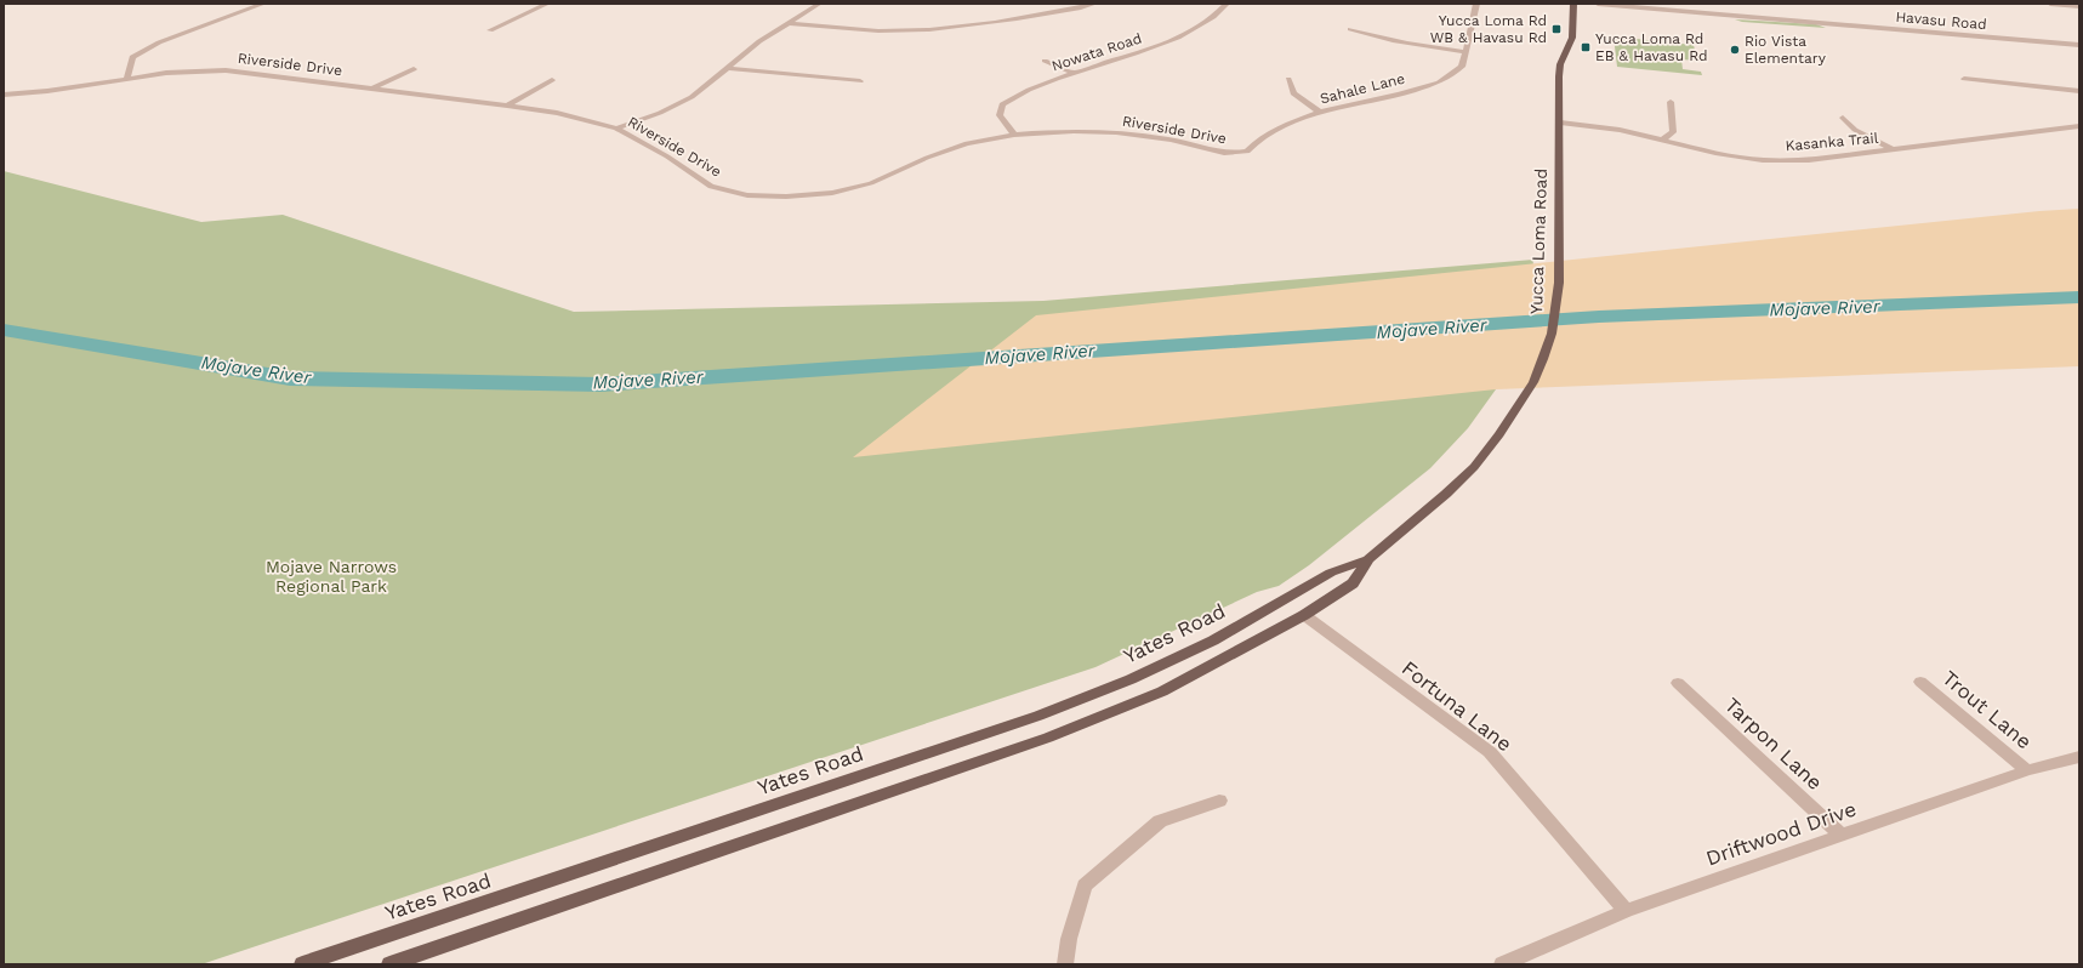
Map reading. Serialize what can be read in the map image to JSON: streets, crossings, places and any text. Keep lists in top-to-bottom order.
{
  "streets": {
    "main road": ["Yucca Loma Road", "Yates Road"],
    "street": [
      "Havasu Road",
      "Nowata Road",
      "Riverside Drive",
      "Sahale Lane",
      "Kasanka Trail",
      "Fortuna Lane",
      "Trout Lane",
      "Tarpon Lane",
      "Driftwood Drive"
    ]
  },
  "crossings": [
    ["Nowata Road", "Riverside Drive"],
    ["Riverside Drive", "Sahale Lane"],
    ["Kasanka Trail", "Yucca Loma Road"],
    ["Yucca Loma Road", "Yates Road"],
    ["Yucca Loma Road", "Fortuna Lane"],
    ["Fortuna Lane", "Driftwood Drive"],
    ["Trout Lane", "Driftwood Drive"],
    ["Tarpon Lane", "Driftwood Drive"]
  ],
  "water": ["Mojave River"],
  "parks": ["Mojave Narrows Regional Park"],
  "places": {
    "transit": ["Yucca Loma Rd WB & Havasu Rd", "Yucca Loma Rd EB & Havasu Rd"],
    "other": ["Rio Vista Elementary"]
  }
}
